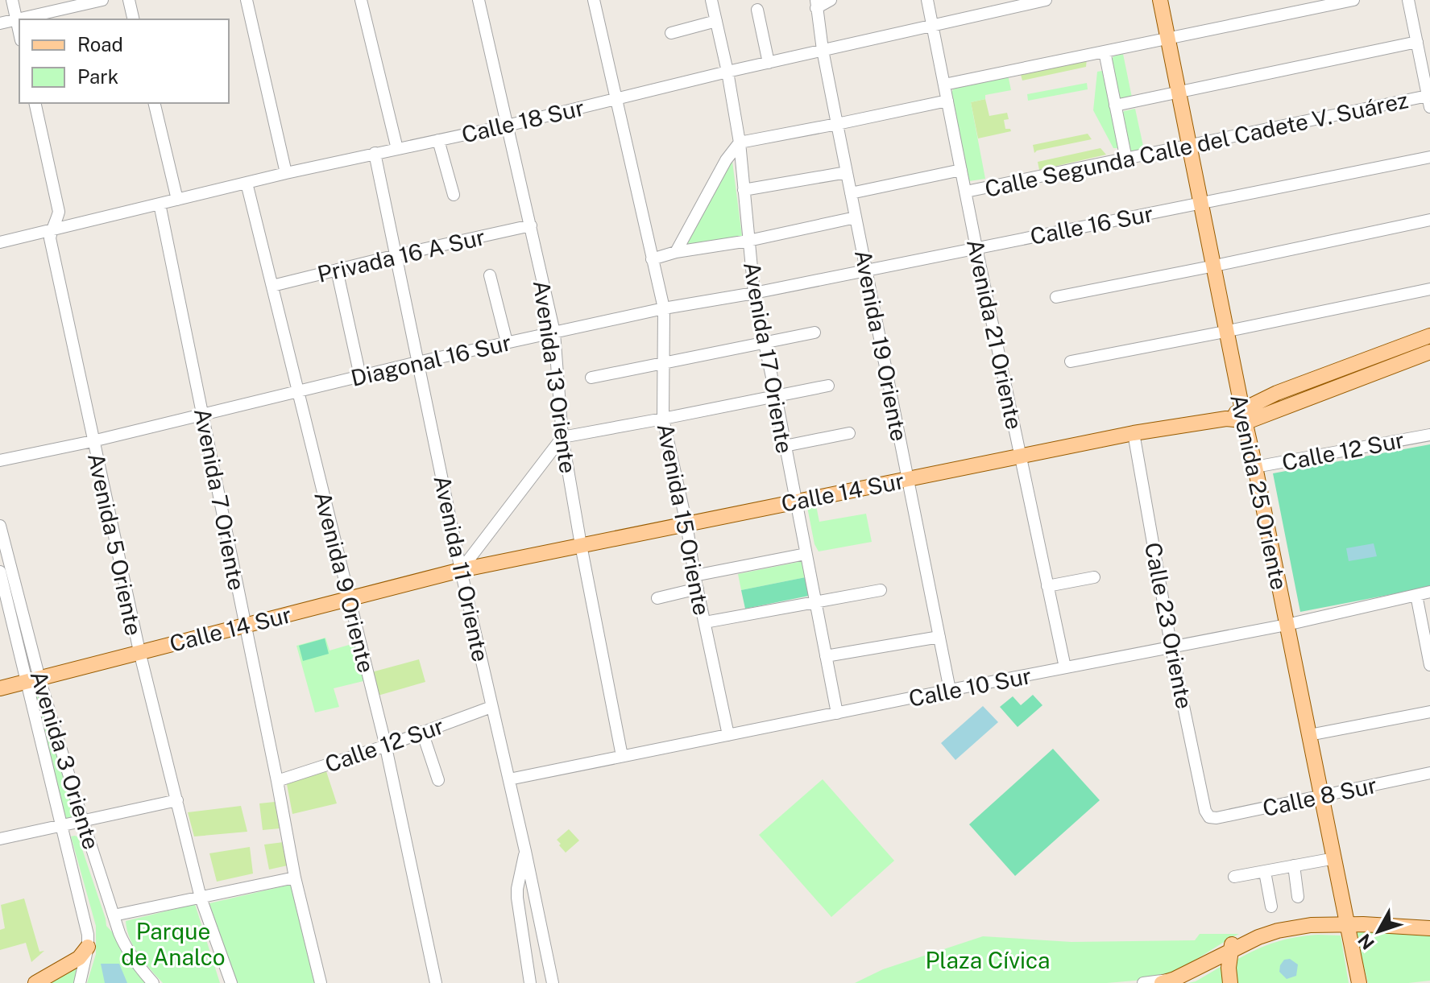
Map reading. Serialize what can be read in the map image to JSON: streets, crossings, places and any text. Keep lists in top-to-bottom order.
{
  "streets": {
    "main road": ["Calle 14 Sur", "Avenida 25 Oriente"],
    "street": [
      "Calle 18 Sur",
      "Calle Segunda Calle del Cadete V. Suárez",
      "Calle 16 Sur",
      "Privada 16 A Sur",
      "Avenida 21 Oriente",
      "Avenida 19 Oriente",
      "Avenida 17 Oriente",
      "Diagonal 16 Sur",
      "Avenida 13 Oriente",
      "Calle 12 Sur",
      "Avenida 7 Oriente",
      "Avenida 15 Oriente",
      "Avenida 5 Oriente",
      "Avenida 11 Oriente",
      "Avenida 9 Oriente",
      "Calle 23 Oriente",
      "Calle 10 Sur",
      "Avenida 3 Oriente",
      "Calle 8 Sur"
    ]
  },
  "crossings": [
    ["Calle 18 Sur", "Avenida 21 Oriente"],
    ["Calle 18 Sur", "Avenida 19 Oriente"],
    ["Calle 18 Sur", "Avenida 17 Oriente"],
    ["Calle 18 Sur", "Avenida 13 Oriente"],
    ["Calle 18 Sur", "Avenida 7 Oriente"],
    ["Calle 18 Sur", "Avenida 15 Oriente"],
    ["Calle 18 Sur", "Avenida 5 Oriente"],
    ["Calle 18 Sur", "Avenida 11 Oriente"],
    ["Calle 18 Sur", "Avenida 9 Oriente"],
    ["Calle Segunda Calle del Cadete V. Suárez", "Avenida 21 Oriente"],
    ["Calle Segunda Calle del Cadete V. Suárez", "Avenida 25 Oriente"],
    ["Calle 16 Sur", "Avenida 21 Oriente"],
    ["Calle 16 Sur", "Avenida 19 Oriente"],
    ["Calle 16 Sur", "Avenida 17 Oriente"],
    ["Calle 16 Sur", "Diagonal 16 Sur"],
    ["Calle 16 Sur", "Avenida 25 Oriente"],
    ["Privada 16 A Sur", "Avenida 13 Oriente"],
    ["Privada 16 A Sur", "Avenida 11 Oriente"],
    ["Privada 16 A Sur", "Avenida 9 Oriente"],
    ["Avenida 21 Oriente", "Calle 14 Sur"],
    ["Avenida 21 Oriente", "Calle 10 Sur"],
    ["Avenida 19 Oriente", "Calle 14 Sur"],
    ["Avenida 19 Oriente", "Calle 10 Sur"],
    ["Avenida 17 Oriente", "Diagonal 16 Sur"],
    ["Avenida 17 Oriente", "Calle 14 Sur"],
    ["Avenida 17 Oriente", "Calle 10 Sur"],
    ["Diagonal 16 Sur", "Avenida 13 Oriente"],
    ["Diagonal 16 Sur", "Avenida 7 Oriente"],
    ["Diagonal 16 Sur", "Avenida 15 Oriente"],
    ["Diagonal 16 Sur", "Avenida 5 Oriente"],
    ["Diagonal 16 Sur", "Avenida 11 Oriente"],
    ["Diagonal 16 Sur", "Avenida 9 Oriente"],
    ["Avenida 13 Oriente", "Calle 14 Sur"],
    ["Avenida 13 Oriente", "Calle 10 Sur"],
    ["Calle 12 Sur", "Avenida 25 Oriente"],
    ["Calle 12 Sur", "Avenida 7 Oriente"],
    ["Calle 12 Sur", "Avenida 11 Oriente"],
    ["Calle 12 Sur", "Avenida 9 Oriente"],
    ["Calle 14 Sur", "Avenida 25 Oriente"],
    ["Calle 14 Sur", "Avenida 7 Oriente"],
    ["Calle 14 Sur", "Avenida 15 Oriente"],
    ["Calle 14 Sur", "Avenida 5 Oriente"],
    ["Calle 14 Sur", "Avenida 11 Oriente"],
    ["Calle 14 Sur", "Avenida 9 Oriente"],
    ["Calle 14 Sur", "Calle 23 Oriente"],
    ["Calle 14 Sur", "Avenida 3 Oriente"],
    ["Avenida 25 Oriente", "Calle 10 Sur"],
    ["Avenida 25 Oriente", "Calle 8 Sur"],
    ["Avenida 15 Oriente", "Calle 10 Sur"],
    ["Avenida 11 Oriente", "Calle 10 Sur"],
    ["Calle 23 Oriente", "Calle 10 Sur"],
    ["Calle 23 Oriente", "Calle 8 Sur"]
  ],
  "parks": ["Parque de Analco", "Plaza Cívica"],
  "legend": ["Road", "Park"],
  "north": "bottom left"
}
